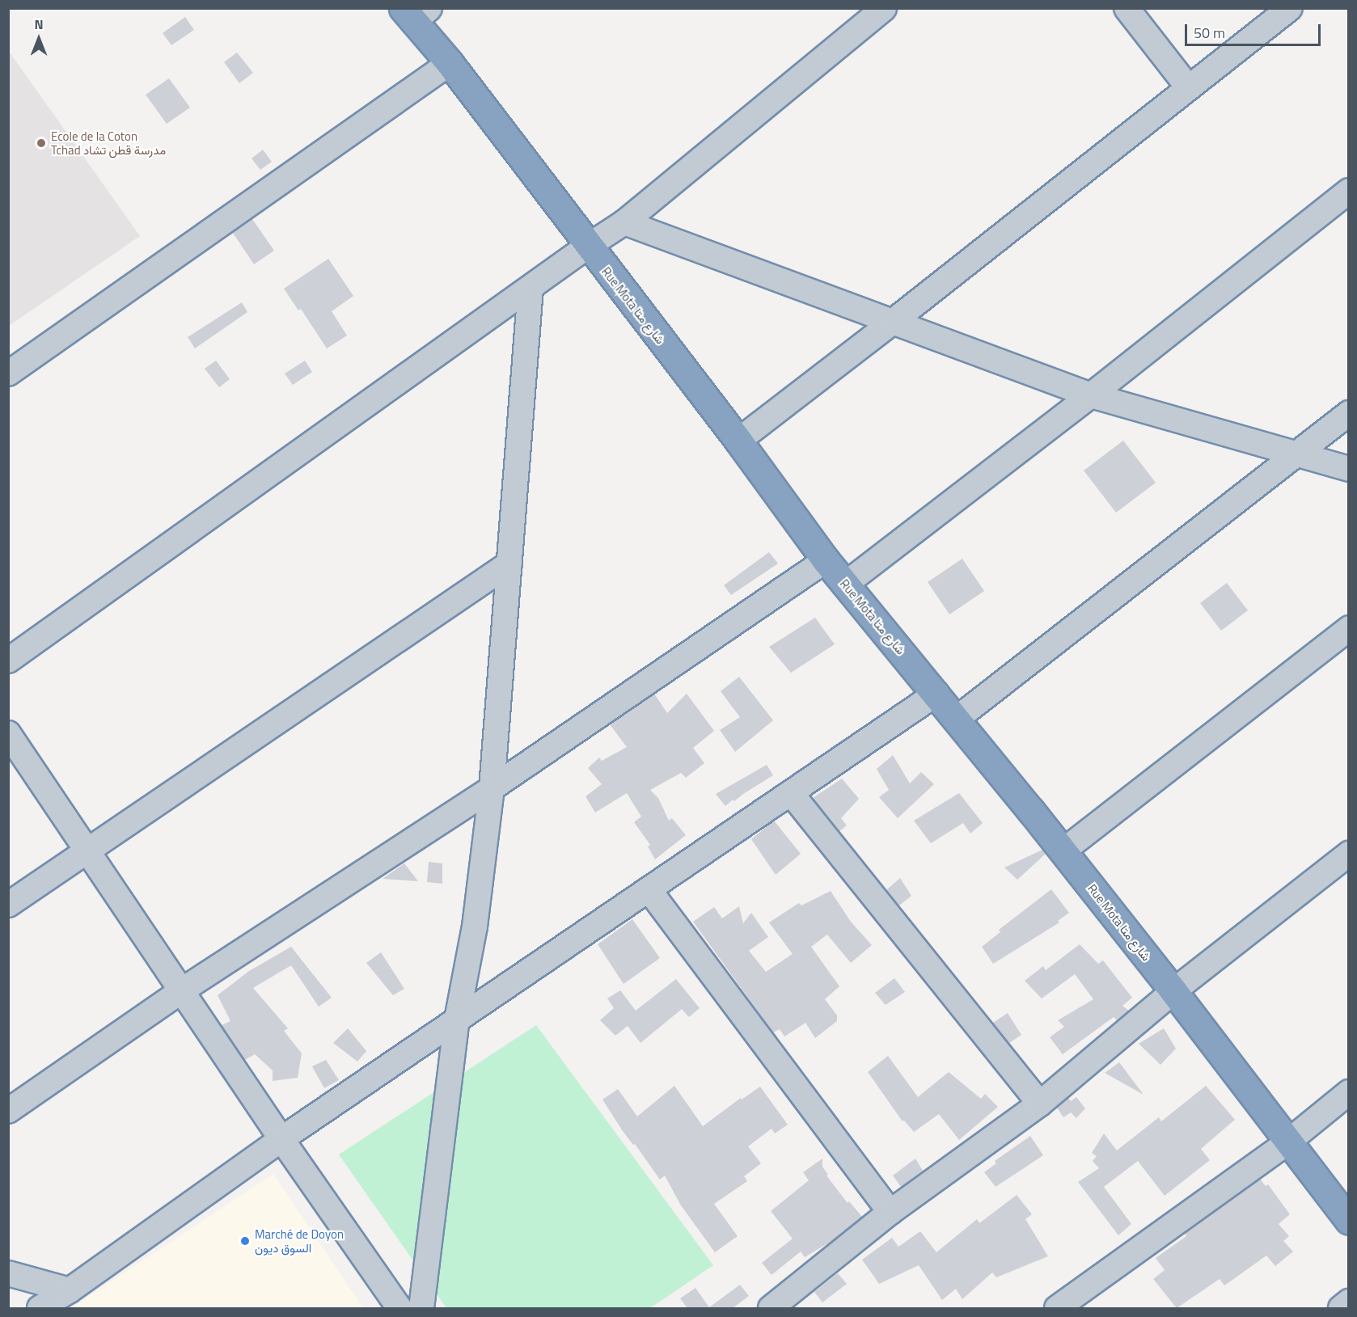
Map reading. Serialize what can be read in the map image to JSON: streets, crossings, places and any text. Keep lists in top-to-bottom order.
{
  "streets": {
    "highway": ["Rue Mota شارع متا"]
  },
  "places": ["Ecole de la Coton Tchad مدرسة قطن تشاد", "Marché de Doyon السوق ديون"],
  "scale_bar": "50 m",
  "north": "top"
}
